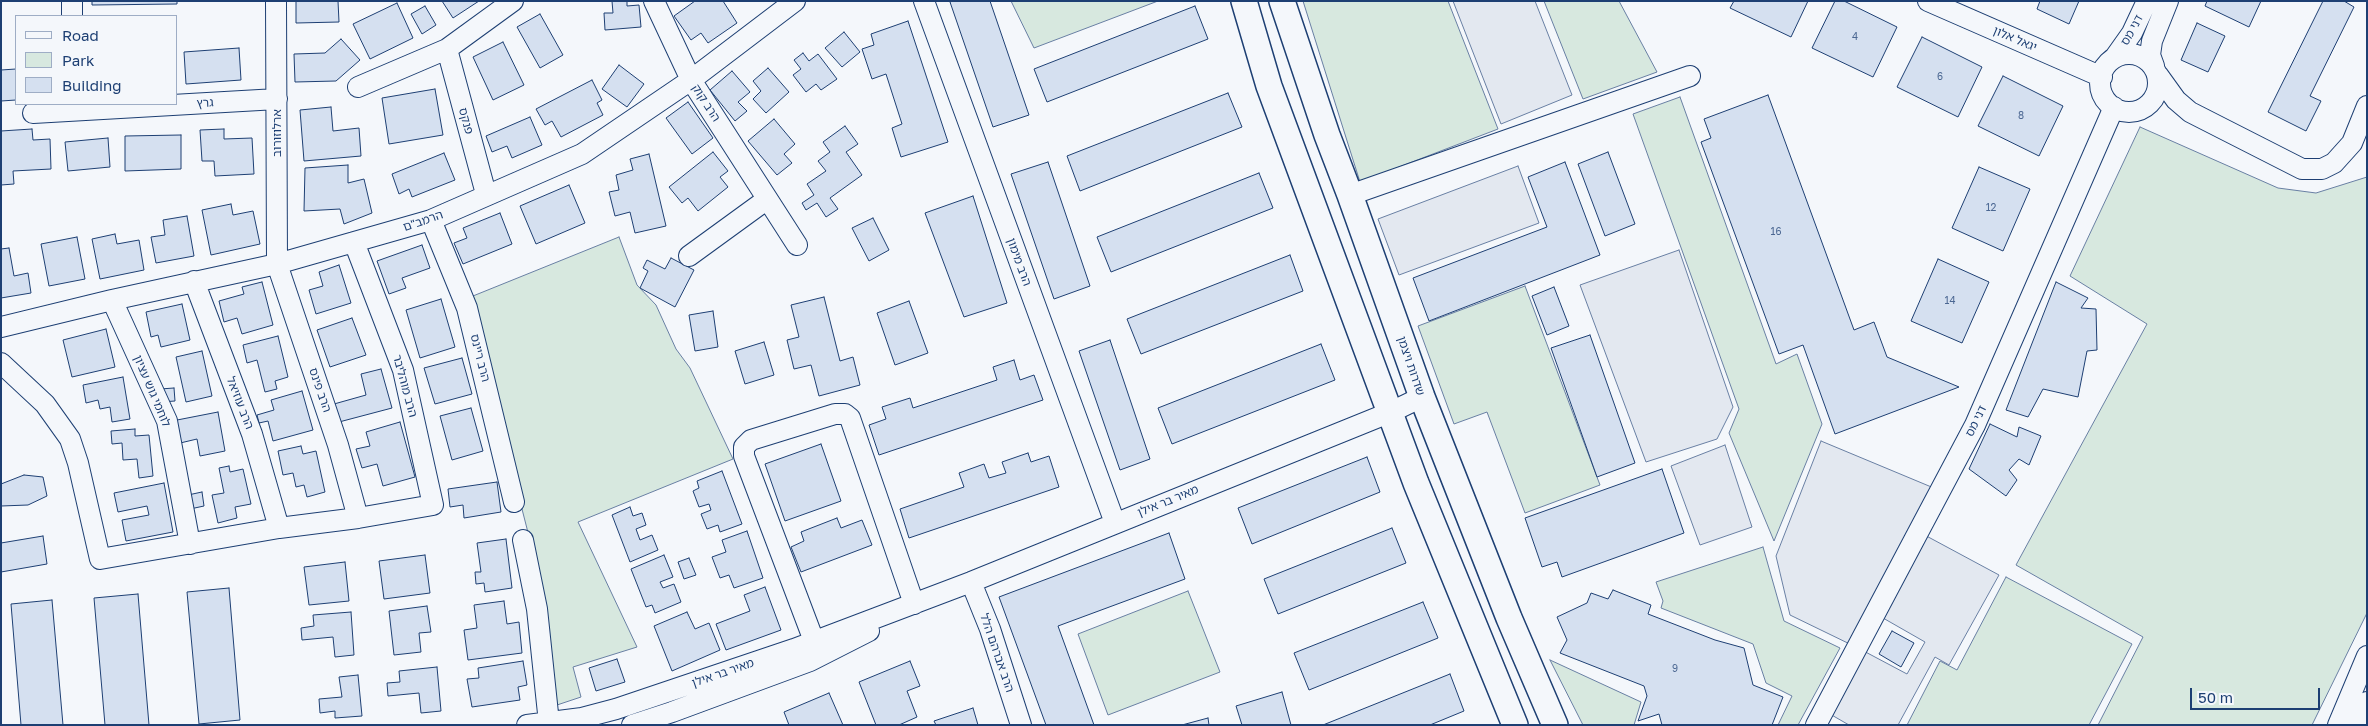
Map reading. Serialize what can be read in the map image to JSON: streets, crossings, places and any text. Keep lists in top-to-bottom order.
{
  "streets": {
    "main road": ["שדרות ויצמן"],
    "street": [
      "דני מס",
      "יגאל אלון",
      "גרץ",
      "הרב קוק",
      "פנקס",
      "ארלוזורוב",
      "הרמב\"ם",
      "הרב מימון",
      "הרב ריינס",
      "הרב מוהליבר",
      "הרב פינס",
      "לוחמי גוש עציון",
      "הרב עוזיאל",
      "מאיר בר אילן",
      "הרב אברהם הלל"
    ]
  },
  "crossings": [
    ["דני מס", "יגאל אלון"],
    ["גרץ", "ארלוזורוב"],
    ["הרב קוק", "הרמב\"ם"],
    ["פנקס", "הרמב\"ם"],
    ["ארלוזורוב", "הרמב\"ם"],
    ["ארלוזורוב", "הרב פינס"],
    ["הרמב\"ם", "הרב ריינס"],
    ["הרמב\"ם", "הרב מוהליבר"],
    ["הרמב\"ם", "הרב פינס"],
    ["הרמב\"ם", "לוחמי גוש עציון"],
    ["הרמב\"ם", "הרב עוזיאל"],
    ["הרב מימון", "מאיר בר אילן"],
    ["שדרות ויצמן", "מאיר בר אילן"],
    ["הרב מוהליבר", "הרב פינס"],
    ["מאיר בר אילן", "הרב אברהם הלל"]
  ],
  "house_numbers": [
    "4",
    "6",
    "8",
    "12",
    "16",
    "14",
    "9"
  ],
  "legend": ["Road", "Park", "Building"],
  "scale_bar": "50 m"
}
